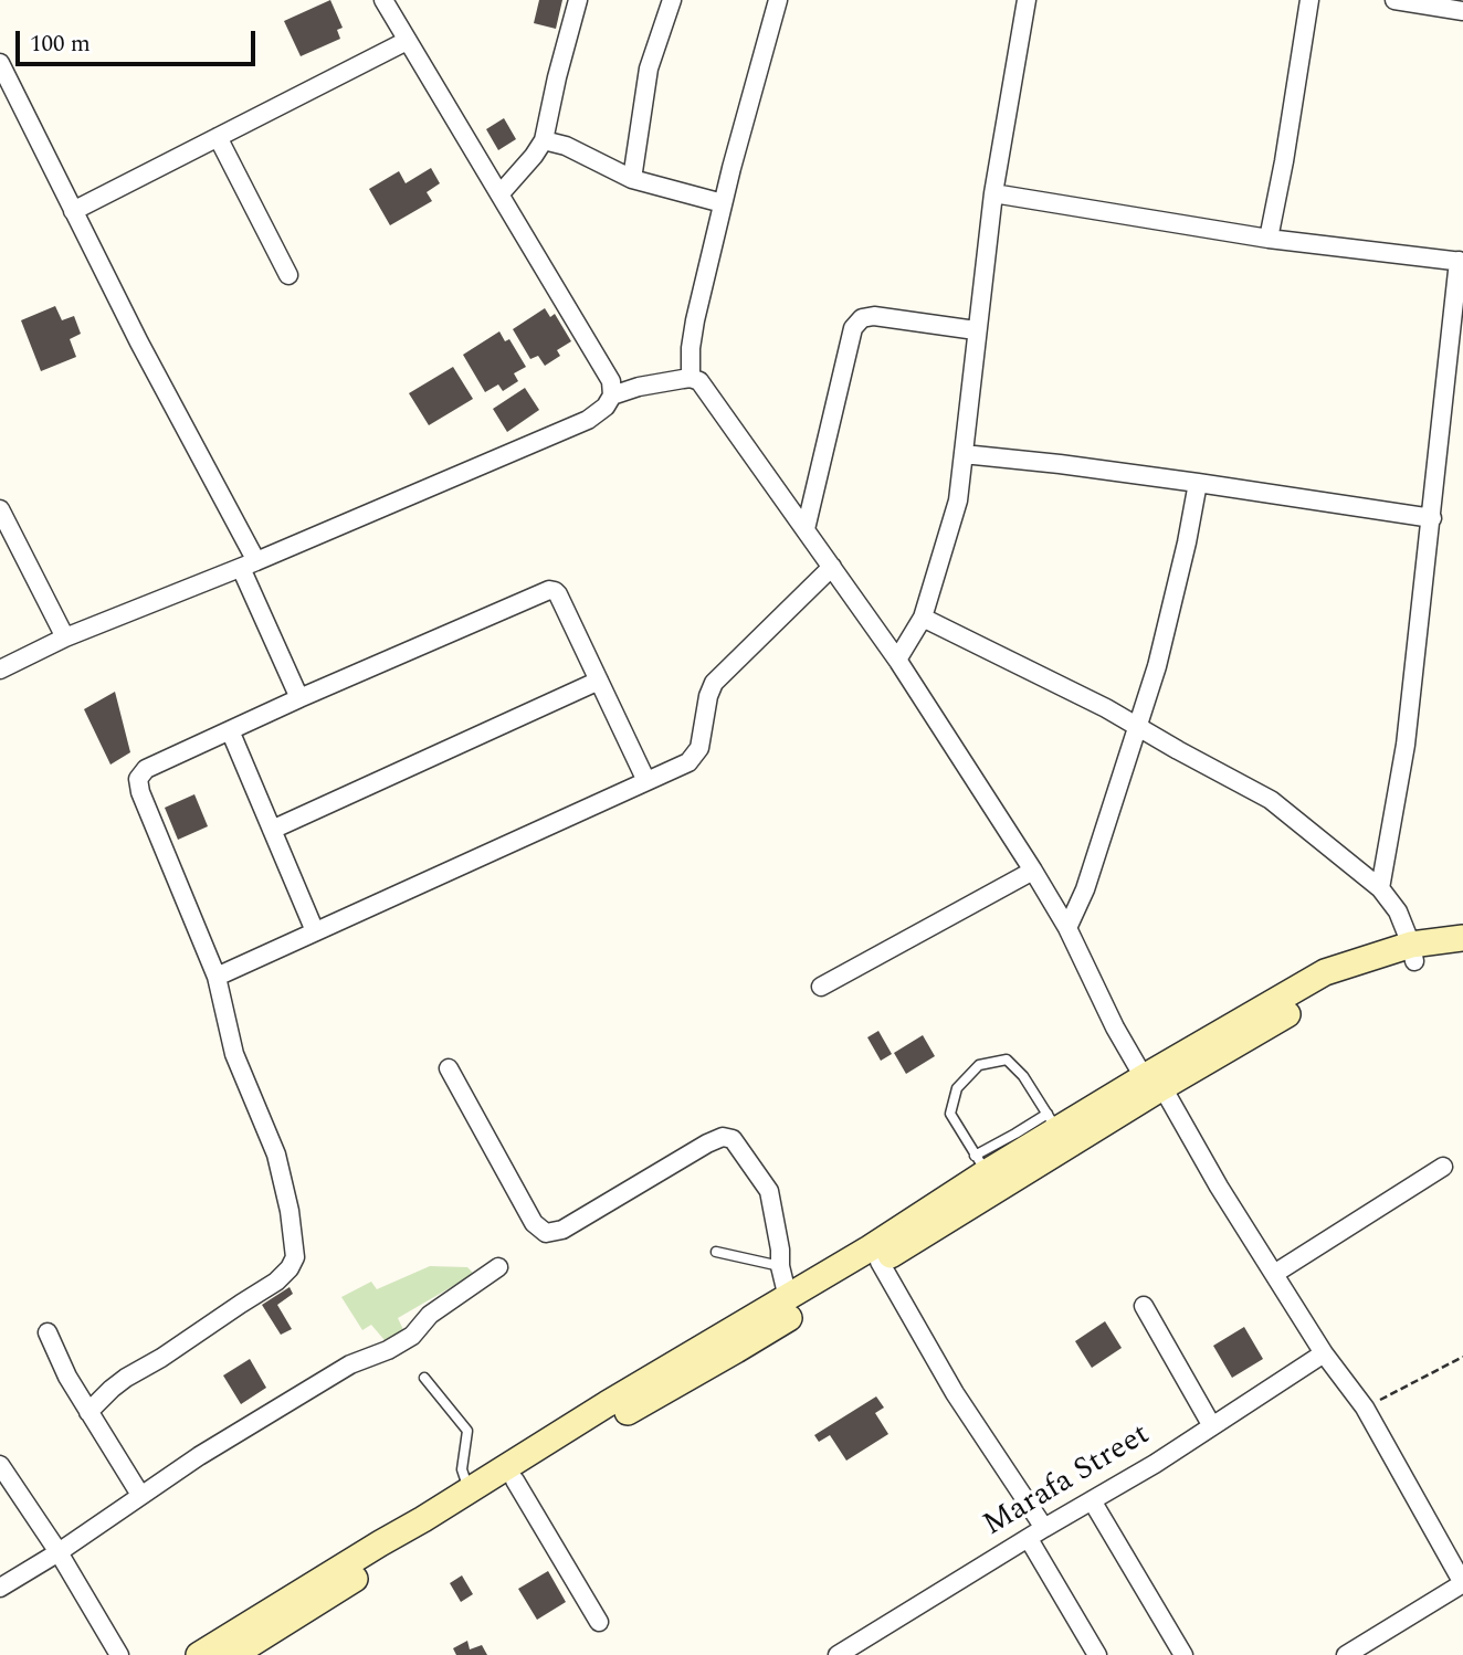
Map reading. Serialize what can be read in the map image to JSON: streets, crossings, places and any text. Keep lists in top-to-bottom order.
{
  "streets": {
    "street": ["Marafa Street"]
  },
  "scale_bar": "100 m"
}
